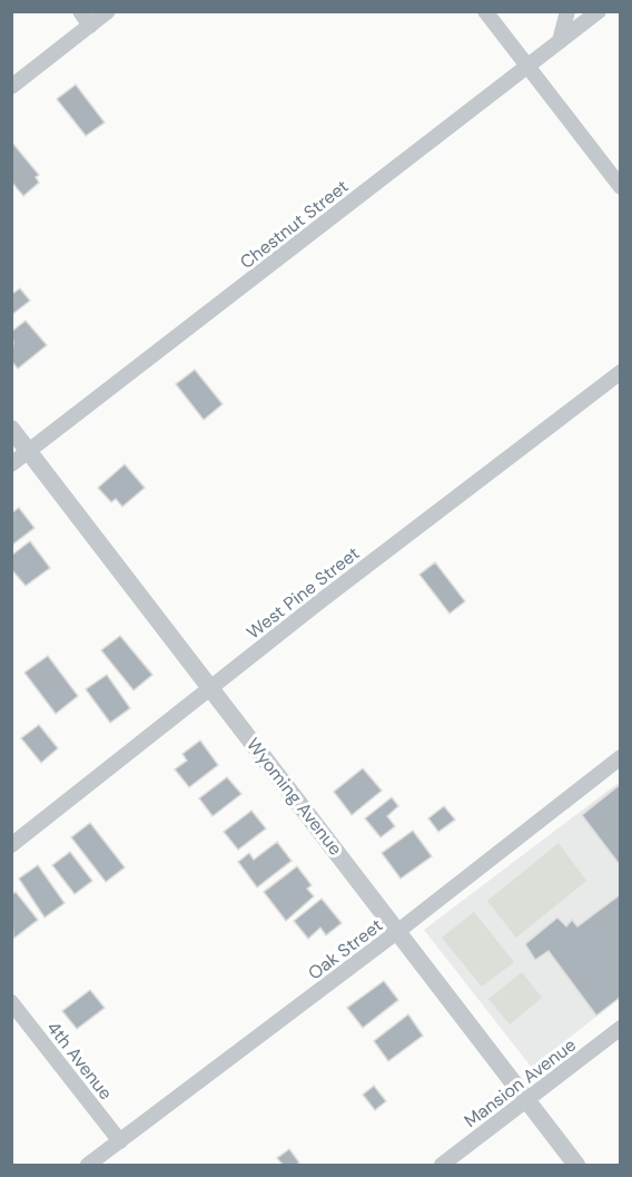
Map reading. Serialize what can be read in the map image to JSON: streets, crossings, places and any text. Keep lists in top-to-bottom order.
{
  "streets": {
    "street": [
      "Chestnut Street",
      "West Pine Street",
      "Wyoming Avenue",
      "Oak Street",
      "4th Avenue",
      "Mansion Avenue"
    ]
  },
  "crossings": [
    ["Chestnut Street", "Wyoming Avenue"],
    ["West Pine Street", "Wyoming Avenue"],
    ["Wyoming Avenue", "Oak Street"],
    ["Wyoming Avenue", "Mansion Avenue"],
    ["Oak Street", "4th Avenue"]
  ]
}
